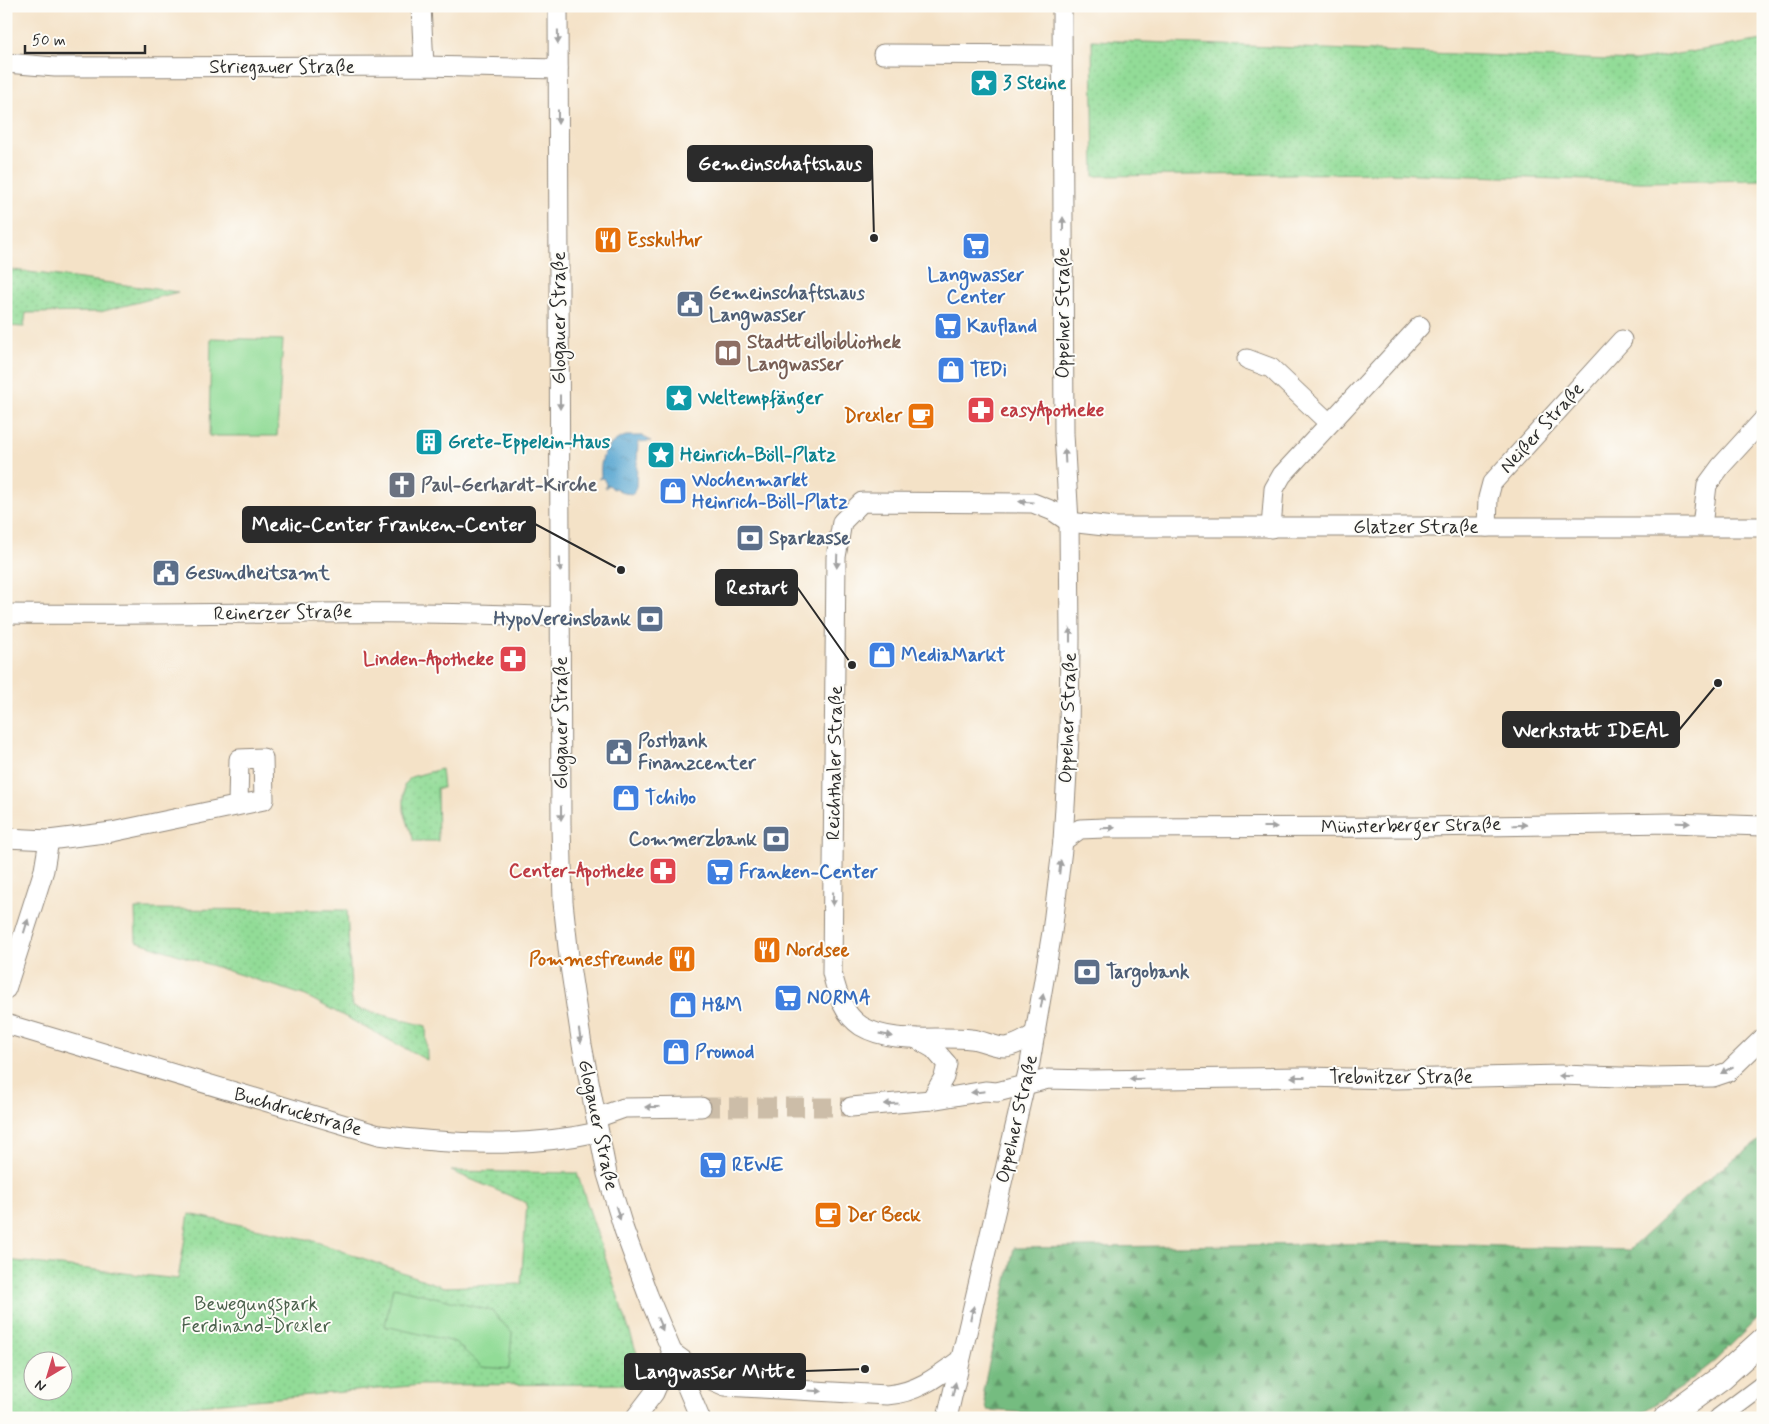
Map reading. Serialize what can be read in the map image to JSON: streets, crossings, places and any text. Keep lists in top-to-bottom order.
{
  "streets": {
    "street": [
      "Striegauer Straße",
      "Oppelner Straße",
      "Glogauer Straße",
      "Neißer Straße",
      "Glatzer Straße",
      "Reinerzer Straße",
      "Reichthaler Straße",
      "Münsterberger Straße",
      "Trebnitzer Straße",
      "Buchdruckstraße"
    ]
  },
  "crossings": [
    ["Striegauer Straße", "Glogauer Straße"],
    ["Oppelner Straße", "Glatzer Straße"],
    ["Oppelner Straße", "Reichthaler Straße"],
    ["Oppelner Straße", "Münsterberger Straße"],
    ["Oppelner Straße", "Trebnitzer Straße"],
    ["Glogauer Straße", "Reinerzer Straße"],
    ["Glogauer Straße", "Buchdruckstraße"],
    ["Neißer Straße", "Glatzer Straße"],
    ["Glatzer Straße", "Reichthaler Straße"]
  ],
  "one_way": [
    "Oppelner Straße",
    "Glogauer Straße",
    "Münsterberger Straße",
    "Trebnitzer Straße"
  ],
  "parks": ["Bewegungspark Ferdinand-Drexler"],
  "places": {
    "place": ["3 Steine", "Weltempfänger", "Heinrich-Böll-Platz"],
    "other": [
      "Gemeinschaftshaus",
      "Medic-Center Franken-Center",
      "Restart",
      "Werkstatt IDEAL",
      "Langwasser Mitte"
    ],
    "restaurant": ["Esskultur", "Nordsee", "Pommesfreunde"],
    "supermarket": [
      "Langwasser Center",
      "Kaufland",
      "Franken-Center",
      "NORMA",
      "REWE"
    ],
    "public building": ["Gemeinschaftshaus Langwasser", "Gesundheitsamt", "Postbank Finanzcenter"],
    "library": ["Stadtteilbibliothek Langwasser"],
    "shop": [
      "TEDi",
      "Wochenmarkt Heinrich-Böll-Platz",
      "MediaMarkt",
      "Tchibo",
      "H&M",
      "Promod"
    ],
    "pharmacy": ["easyApotheke", "Linden-Apotheke", "Center-Apotheke"],
    "cafe": ["Drexler", "Der Beck"],
    "building": ["Grete-Eppelein-Haus"],
    "church": ["Paul-Gerhardt-Kirche"],
    "bank": [
      "Sparkasse",
      "HypoVereinsbank",
      "Commerzbank",
      "Targobank"
    ]
  },
  "scale_bar": "50 m",
  "north": "bottom left"
}
